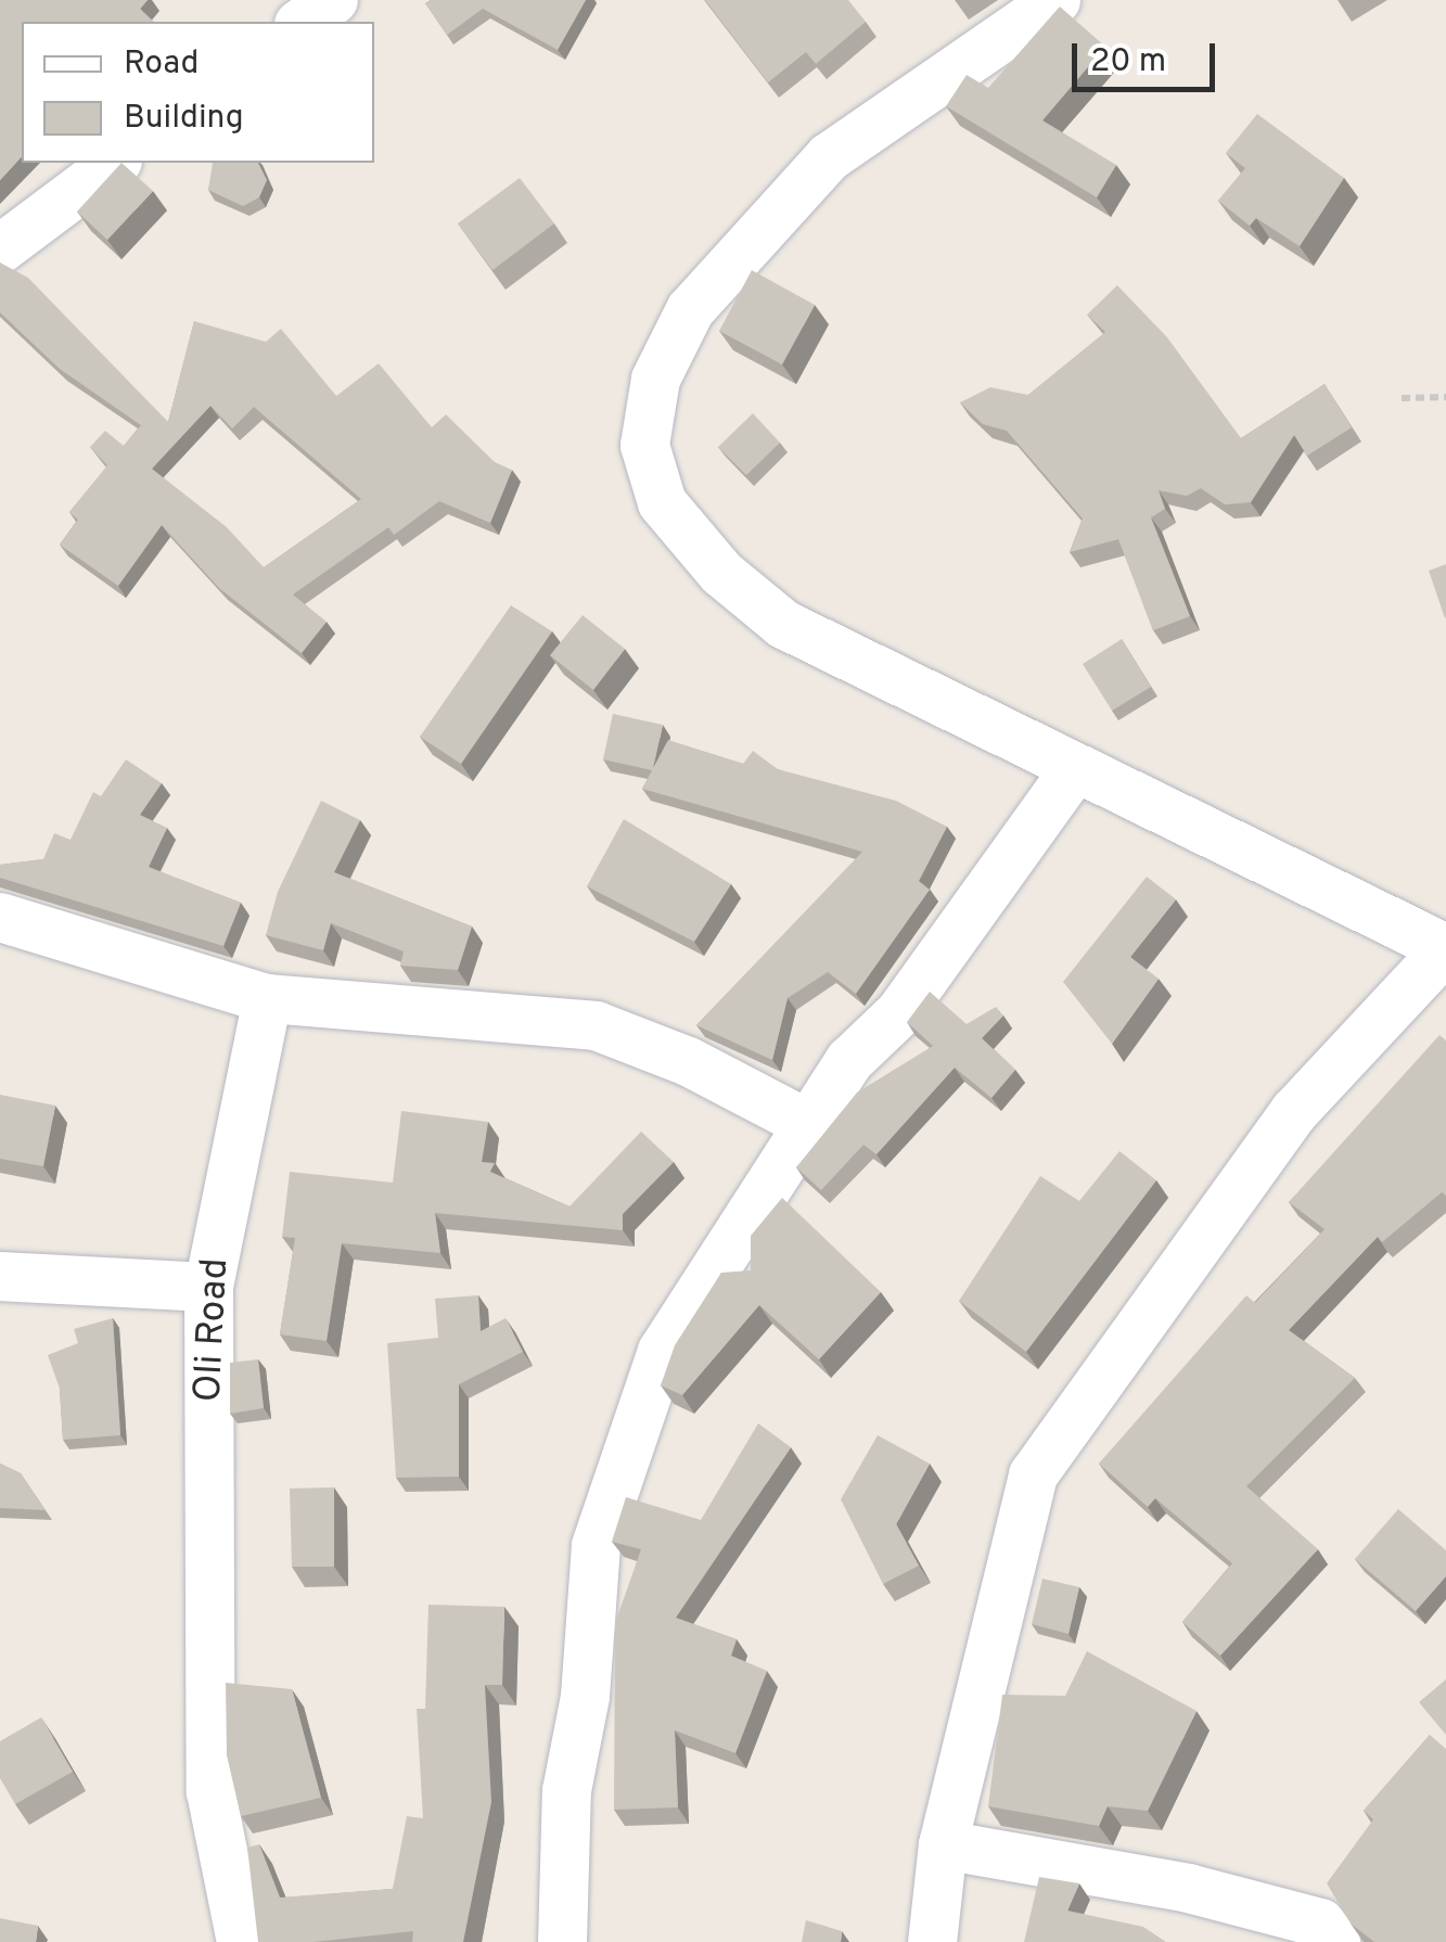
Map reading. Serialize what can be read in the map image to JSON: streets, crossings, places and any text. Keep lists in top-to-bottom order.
{
  "streets": {
    "street": ["Oli Road"]
  },
  "legend": ["Road", "Building"],
  "scale_bar": "20 m"
}
